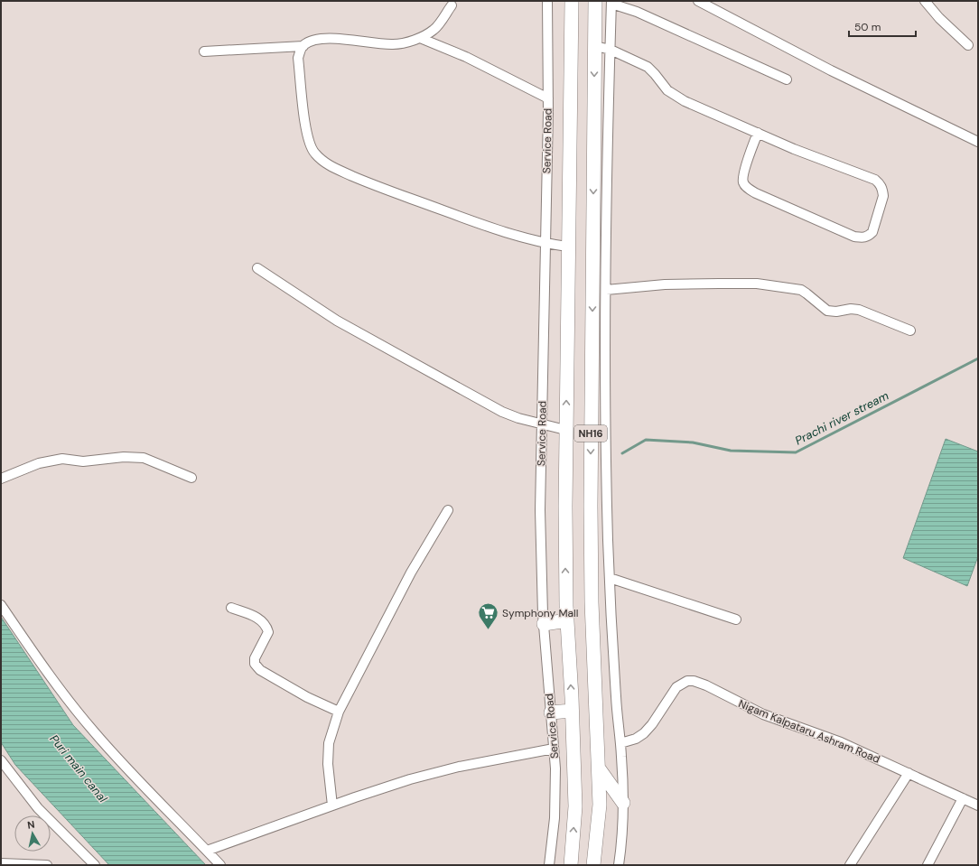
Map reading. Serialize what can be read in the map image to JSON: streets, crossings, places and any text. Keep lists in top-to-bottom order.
{
  "streets": {
    "highway": ["NH16"],
    "street": ["Service Road", "Nigam Kalpataru Ashram Road"]
  },
  "water": ["Prachi river stream", "Puri main canal"],
  "places": {
    "supermarket": ["Symphony Mall"]
  },
  "scale_bar": "50 m",
  "north": "top"
}
